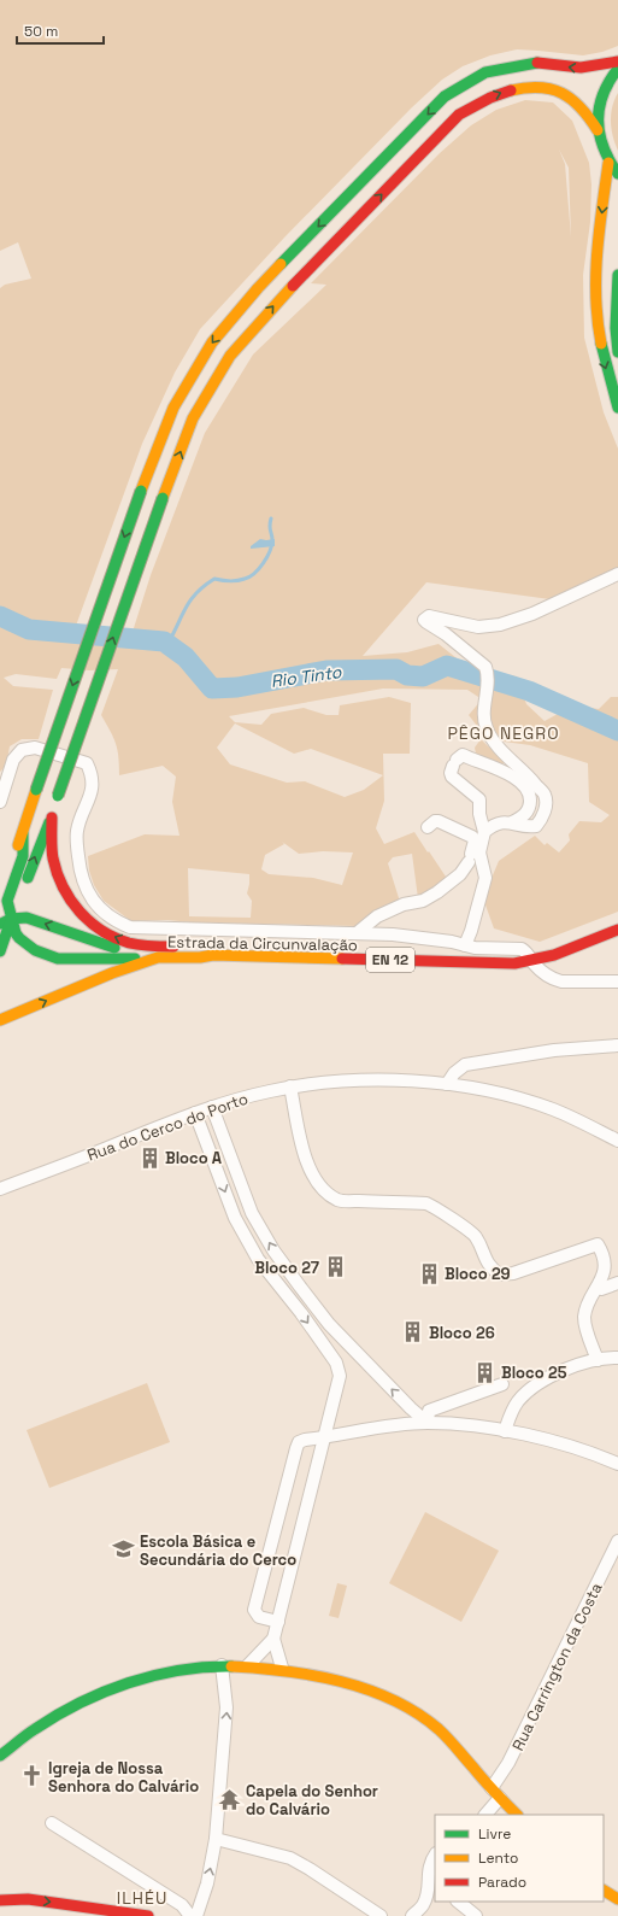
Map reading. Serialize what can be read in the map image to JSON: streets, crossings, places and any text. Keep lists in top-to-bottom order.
{
  "streets": {
    "main road": ["Estrada da Circunvalação", "EN 12"],
    "street": ["Rua do Cerco do Porto", "Rua Carrington da Costa"]
  },
  "crossings": [
    ["Estrada da Circunvalação", "EN 12"]
  ],
  "districts": ["PÊGO NEGRO", "ILHÉU"],
  "water": ["Rio Tinto"],
  "places": {
    "building": [
      "Bloco A",
      "Bloco 27",
      "Bloco 29",
      "Bloco 26",
      "Bloco 25"
    ],
    "school or university": ["Escola Básica e Secundária do Cerco"],
    "church": ["Igreja de Nossa Senhora do Calvário"],
    "temple": ["Capela do Senhor do Calvário"]
  },
  "legend": ["Livre", "Lento", "Parado"],
  "scale_bar": "50 m"
}
